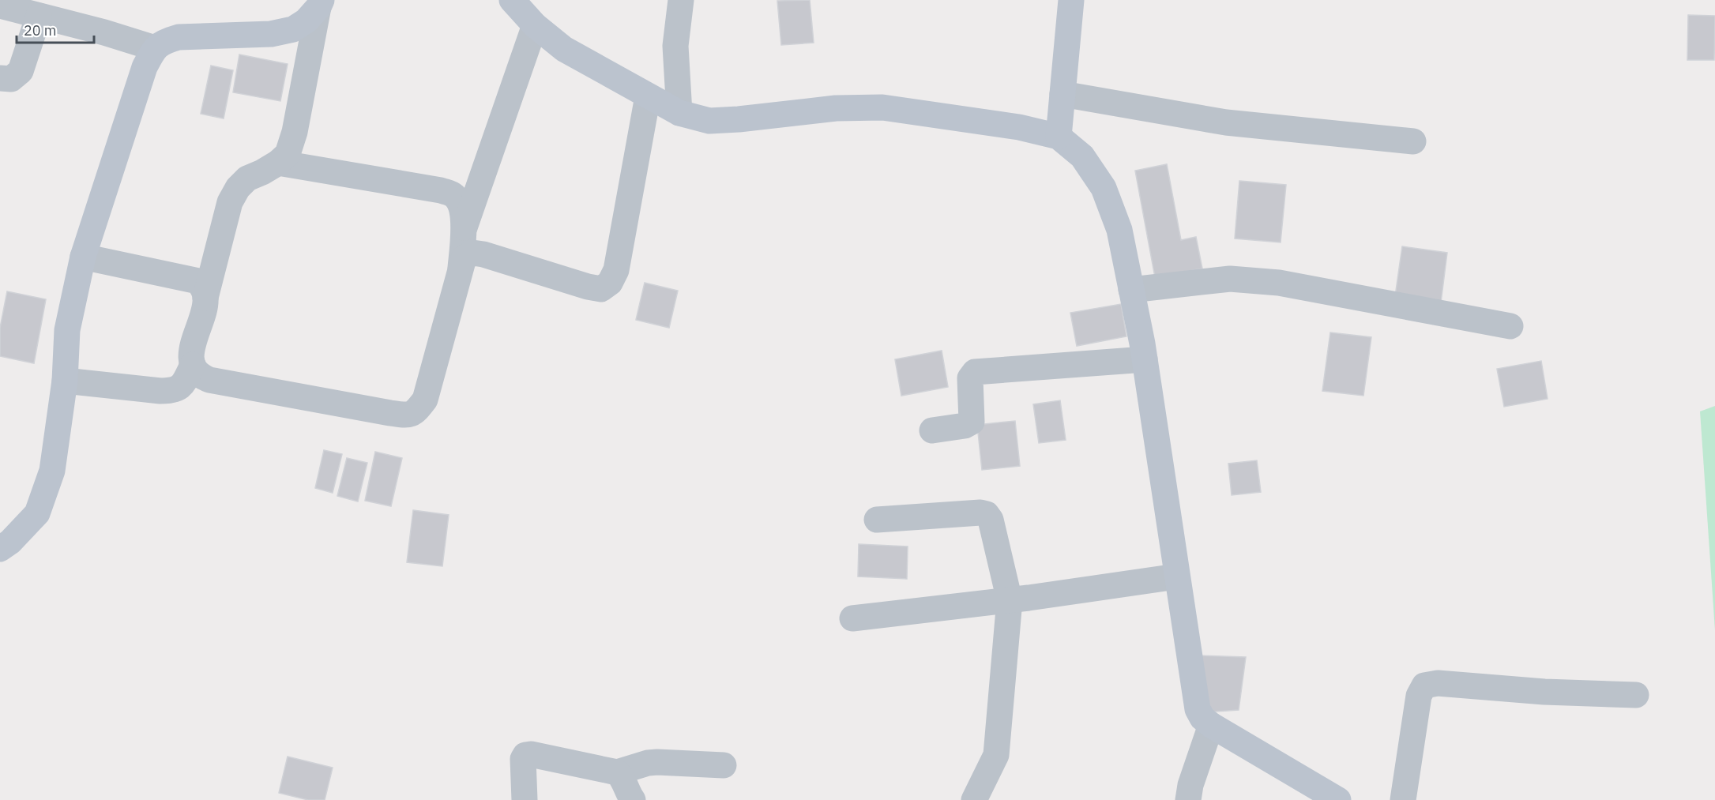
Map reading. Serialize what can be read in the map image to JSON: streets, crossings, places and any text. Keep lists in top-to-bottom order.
{
  "scale_bar": "20 m"
}
